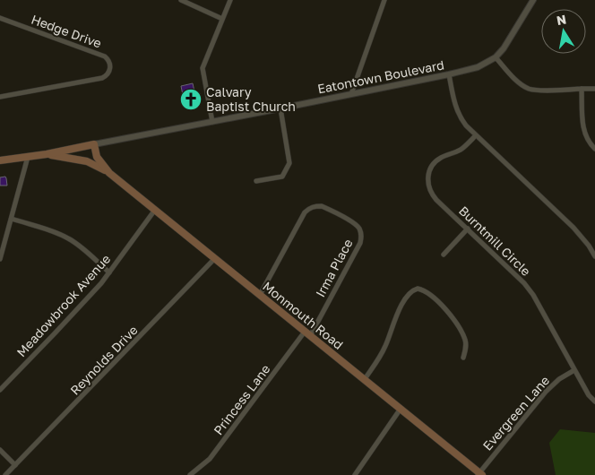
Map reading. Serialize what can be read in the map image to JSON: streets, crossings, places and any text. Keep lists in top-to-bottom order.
{
  "streets": {
    "main road": ["Monmouth Road"],
    "street": [
      "Hedge Drive",
      "Eatontown Boulevard",
      "Burntmill Circle",
      "Irma Place",
      "Meadowbrook Avenue",
      "Reynolds Drive",
      "Princess Lane",
      "Evergreen Lane"
    ]
  },
  "crossings": [
    ["Eatontown Boulevard", "Monmouth Road"],
    ["Burntmill Circle", "Evergreen Lane"],
    ["Irma Place", "Monmouth Road"],
    ["Irma Place", "Princess Lane"],
    ["Meadowbrook Avenue", "Monmouth Road"],
    ["Monmouth Road", "Reynolds Drive"],
    ["Monmouth Road", "Princess Lane"],
    ["Monmouth Road", "Evergreen Lane"]
  ],
  "places": {
    "church": ["Calvary Baptist Church"]
  },
  "north": "top"
}
